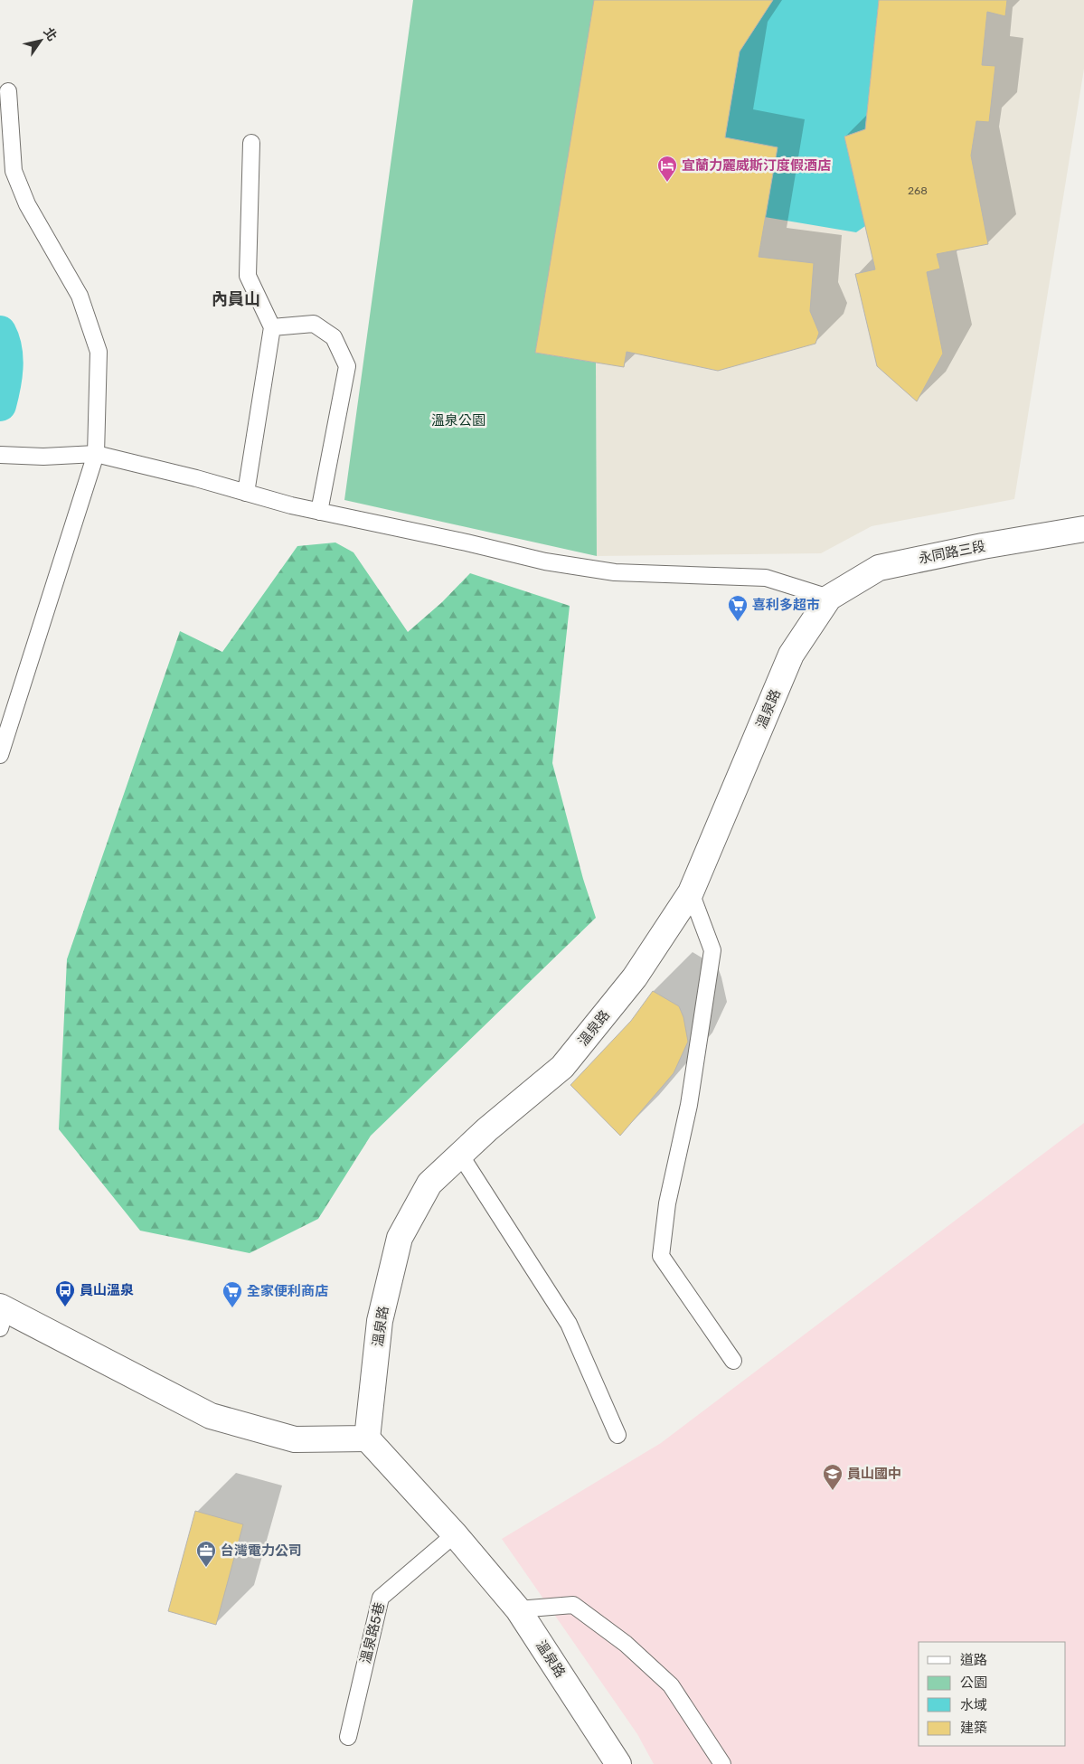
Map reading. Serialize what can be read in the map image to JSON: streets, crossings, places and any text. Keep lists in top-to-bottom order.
{
  "streets": {
    "main road": ["永同路三段", "溫泉路"],
    "lane": ["溫泉路5巷"]
  },
  "crossings": [
    ["永同路三段", "溫泉路"],
    ["溫泉路", "溫泉路5巷"]
  ],
  "districts": ["內員山"],
  "parks": ["溫泉公園"],
  "places": {
    "hotel": ["宜蘭力麗威斯汀度假酒店"],
    "supermarket": ["喜利多超市", "全家便利商店"],
    "bus stop": ["員山溫泉"],
    "school or university": ["員山國中"],
    "office": ["台灣電力公司"]
  },
  "house_numbers": ["268"],
  "legend": [
    "道路",
    "公園",
    "水域",
    "建築"
  ],
  "north": "top right"
}
